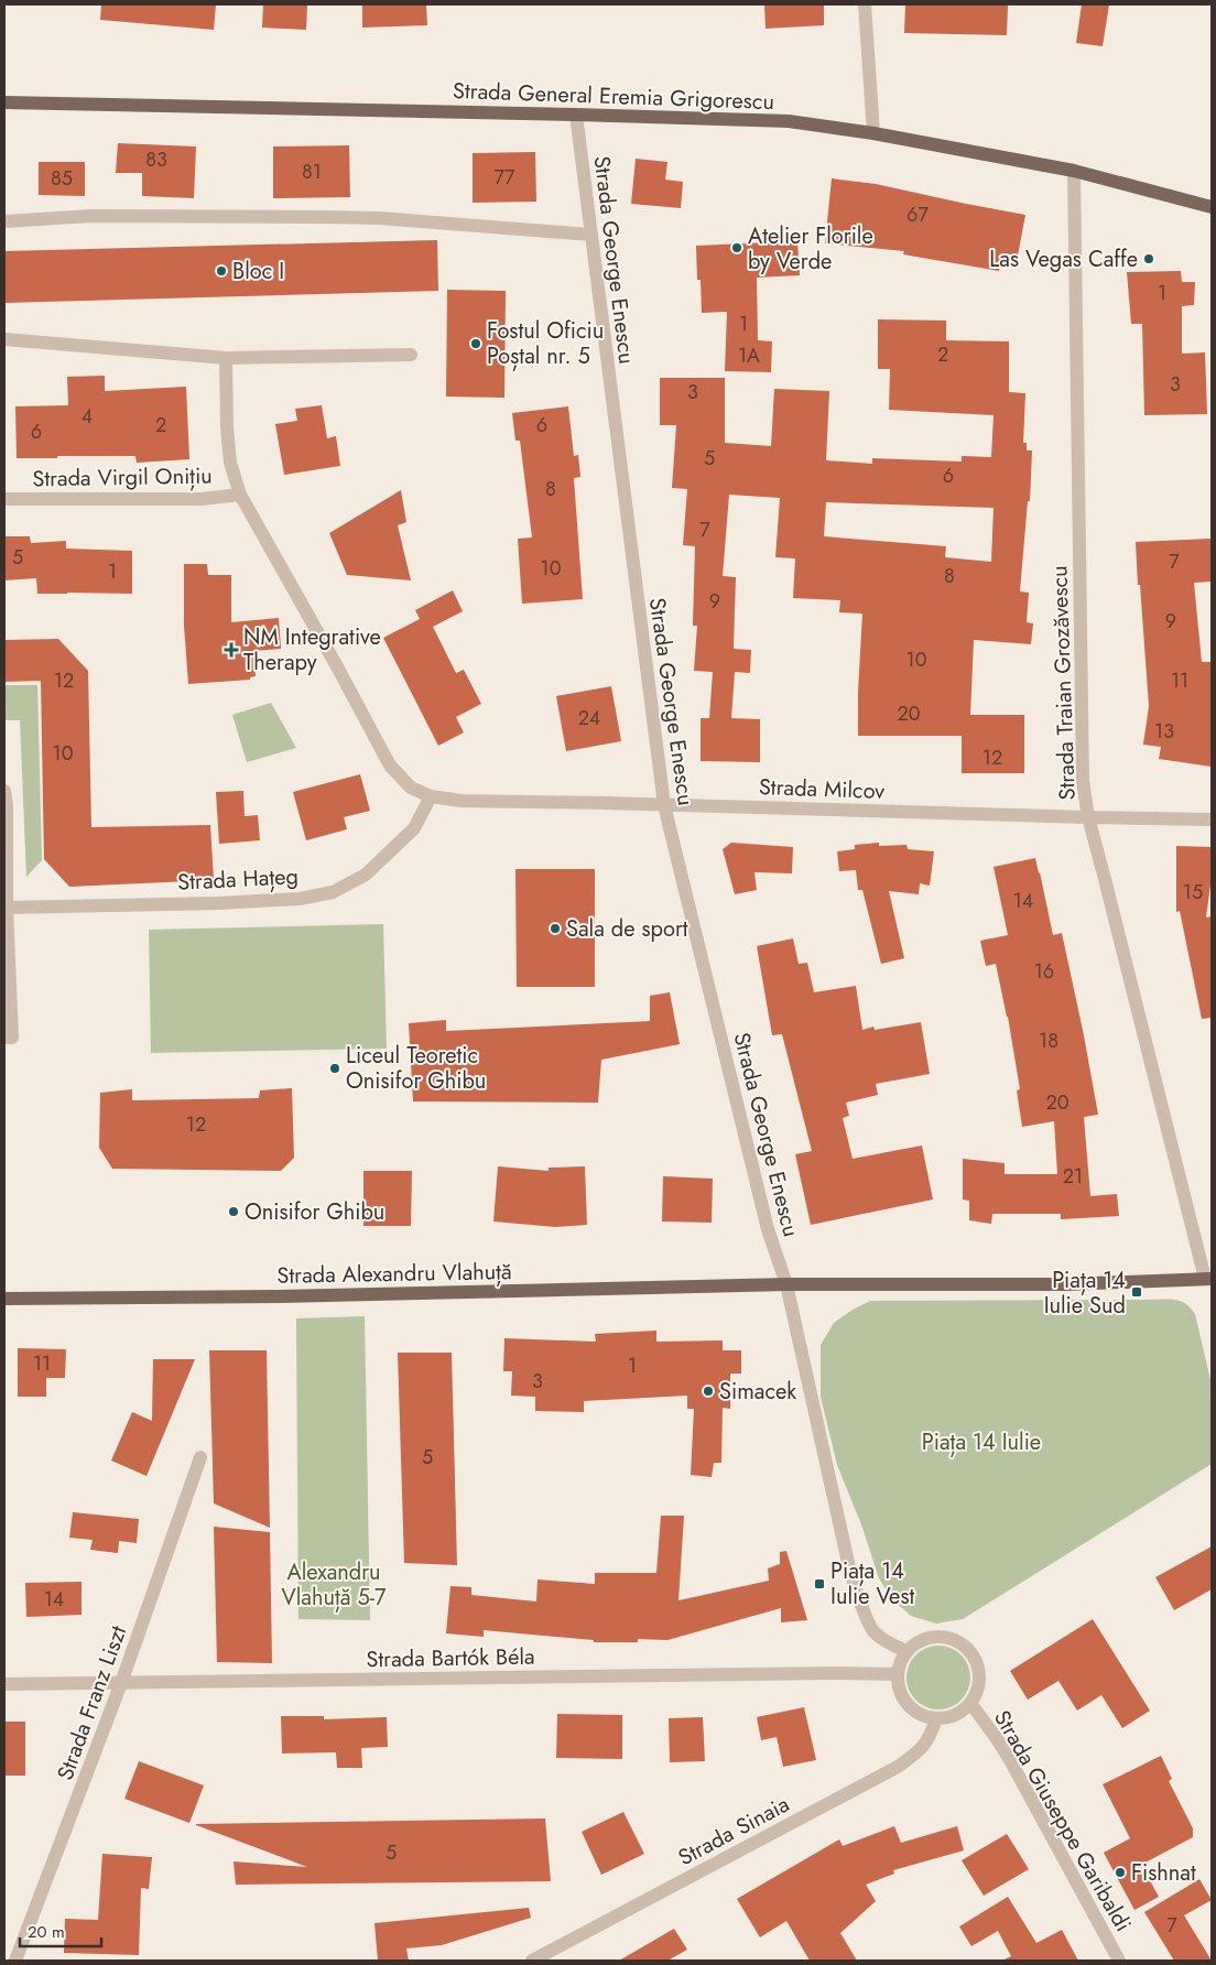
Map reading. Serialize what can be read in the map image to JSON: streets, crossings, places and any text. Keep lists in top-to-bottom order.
{
  "streets": {
    "main road": ["Strada General Eremia Grigorescu", "Strada Alexandru Vlahuță"],
    "street": [
      "Strada George Enescu",
      "Strada Virgil Onițiu",
      "Strada Traian Grozăvescu",
      "Strada Milcov",
      "Strada Hațeg",
      "Strada Bartók Béla",
      "Strada Franz Liszt",
      "Strada Giuseppe Garibaldi",
      "Strada Sinaia"
    ]
  },
  "crossings": [
    ["Strada General Eremia Grigorescu", "Strada George Enescu"],
    ["Strada General Eremia Grigorescu", "Strada Traian Grozăvescu"],
    ["Strada George Enescu", "Strada Milcov"],
    ["Strada George Enescu", "Strada Alexandru Vlahuță"],
    ["Strada Traian Grozăvescu", "Strada Milcov"],
    ["Strada Milcov", "Strada Hațeg"],
    ["Strada Bartók Béla", "Strada Franz Liszt"],
    ["Strada Bartók Béla", "Strada Giuseppe Garibaldi"],
    ["Strada Bartók Béla", "Strada Sinaia"],
    ["Strada Giuseppe Garibaldi", "Strada Sinaia"]
  ],
  "parks": ["Piața 14 Iulie", "Alexandru Vlahuță 5-7"],
  "places": {
    "other": [
      "Atelier Florile by Verde",
      "Las Vegas Caffe",
      "Bloc I",
      "Fostul Oficiu Poștal nr. 5",
      "Sala de sport",
      "Liceul Teoretic Onisifor Ghibu",
      "Onisifor Ghibu",
      "Simacek",
      "Fishnat"
    ],
    "health": ["NM Integrative Therapy"],
    "transit": ["Piața 14 Iulie Sud", "Piața 14 Iulie Vest"]
  },
  "house_numbers": [
    "83",
    "81",
    "77",
    "85",
    "67",
    "1",
    "1",
    "2",
    "1A",
    "3",
    "3",
    "4",
    "2",
    "6",
    "6",
    "5",
    "6",
    "8",
    "7",
    "5",
    "7",
    "10",
    "1",
    "8",
    "9",
    "9",
    "10",
    "12",
    "11",
    "20",
    "24",
    "13",
    "10",
    "12",
    "15",
    "14",
    "16",
    "18",
    "20",
    "12",
    "21",
    "11",
    "1",
    "3",
    "5",
    "14",
    "5",
    "7"
  ],
  "scale_bar": "20 m"
}
